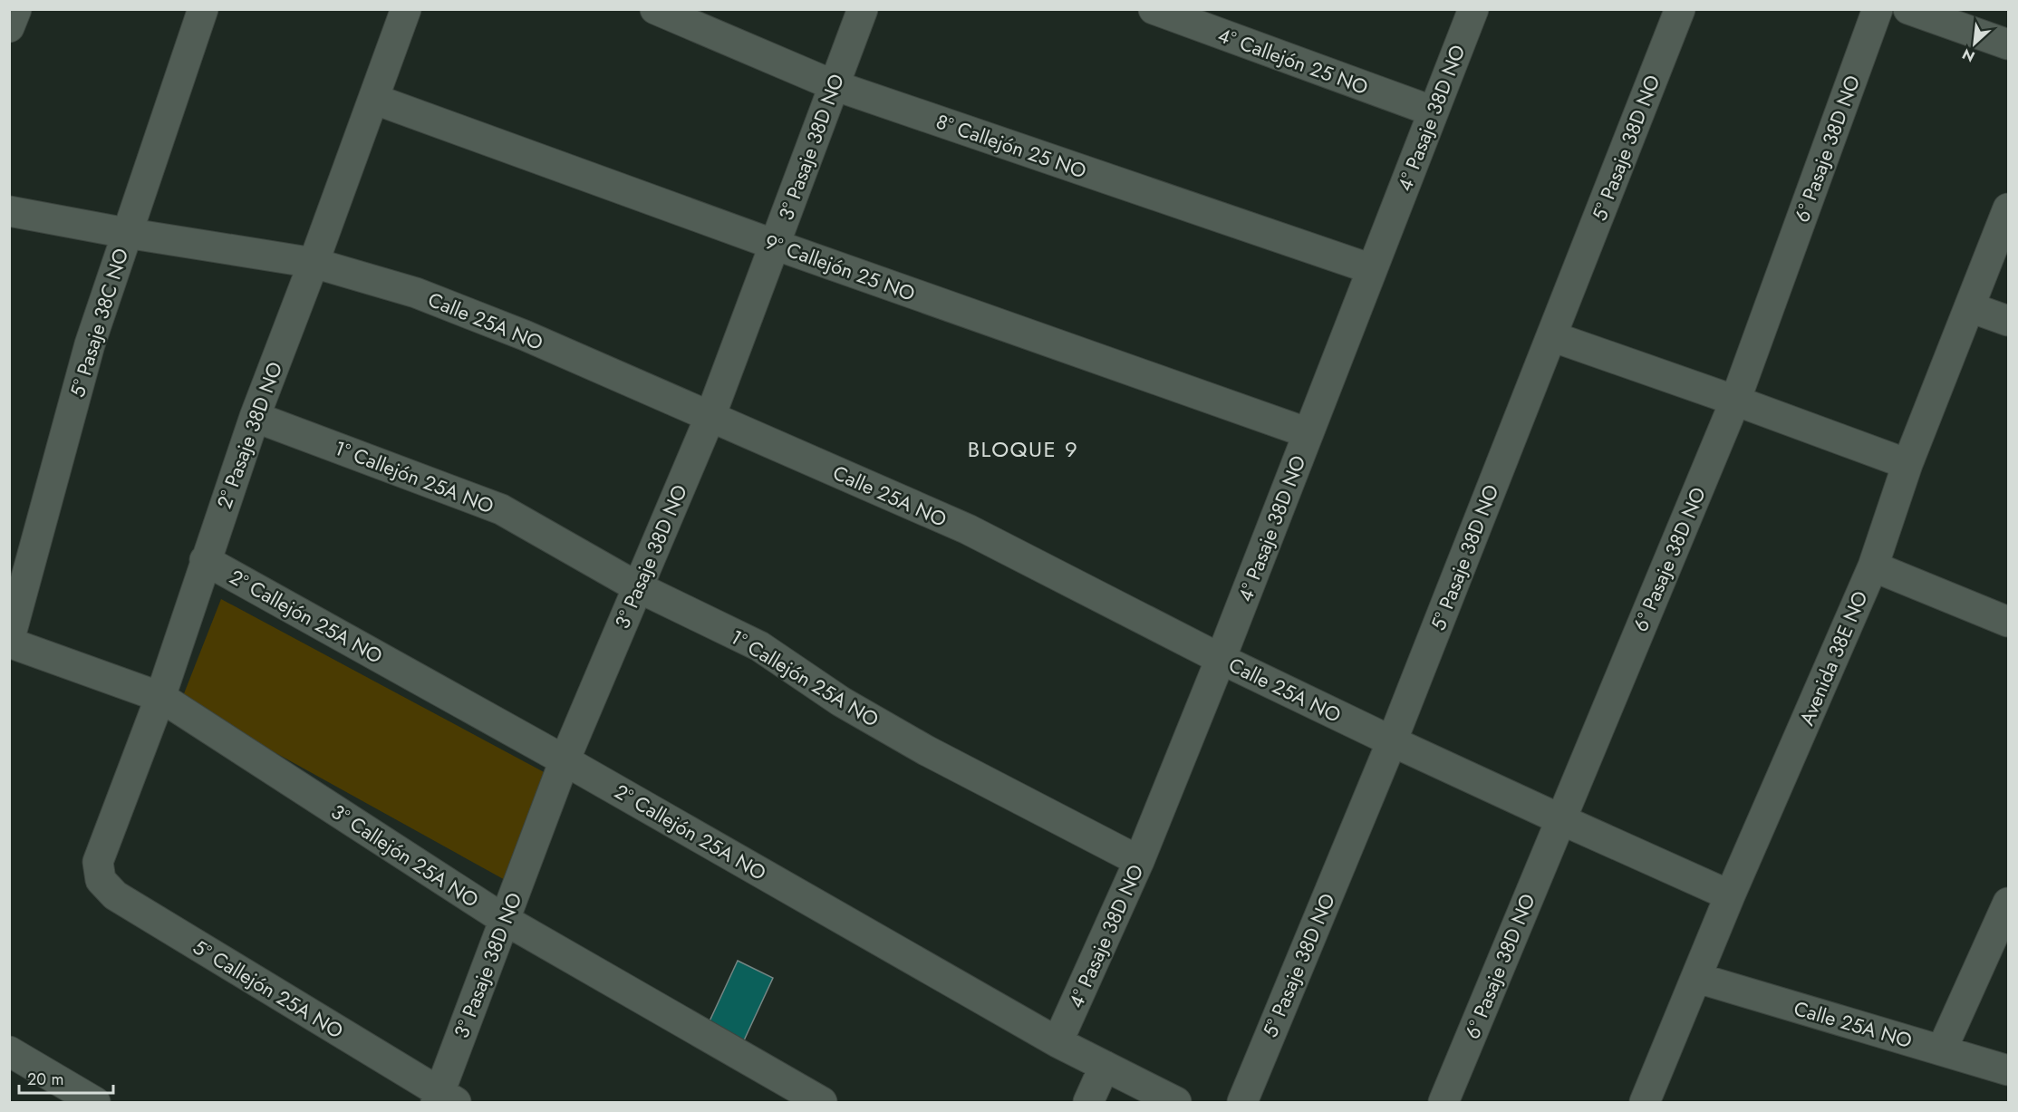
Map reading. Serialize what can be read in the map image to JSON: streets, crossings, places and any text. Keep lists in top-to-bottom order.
{
  "streets": {
    "street": [
      "4° Callejón 25 NO",
      "4° Pasaje 38D NO",
      "8° Callejón 25 NO",
      "3° Pasaje 38D NO",
      "5° Pasaje 38D NO",
      "6° Pasaje 38D NO",
      "9° Callejón 25 NO",
      "Calle 25A NO",
      "5° Pasaje 38C NO",
      "2° Pasaje 38D NO",
      "1° Callejón 25A NO",
      "2° Callejón 25A NO",
      "Avenida 38E NO",
      "3° Callejón 25A NO",
      "5° Callejón 25A NO"
    ]
  },
  "crossings": [
    ["4° Callejón 25 NO", "4° Pasaje 38D NO"],
    ["4° Pasaje 38D NO", "8° Callejón 25 NO"],
    ["4° Pasaje 38D NO", "9° Callejón 25 NO"],
    ["4° Pasaje 38D NO", "Calle 25A NO"],
    ["4° Pasaje 38D NO", "1° Callejón 25A NO"],
    ["4° Pasaje 38D NO", "2° Callejón 25A NO"],
    ["8° Callejón 25 NO", "3° Pasaje 38D NO"],
    ["3° Pasaje 38D NO", "9° Callejón 25 NO"],
    ["3° Pasaje 38D NO", "Calle 25A NO"],
    ["3° Pasaje 38D NO", "1° Callejón 25A NO"],
    ["3° Pasaje 38D NO", "2° Callejón 25A NO"],
    ["3° Pasaje 38D NO", "3° Callejón 25A NO"],
    ["3° Pasaje 38D NO", "5° Callejón 25A NO"],
    ["5° Pasaje 38D NO", "Calle 25A NO"],
    ["6° Pasaje 38D NO", "Calle 25A NO"],
    ["9° Callejón 25 NO", "2° Pasaje 38D NO"],
    ["Calle 25A NO", "5° Pasaje 38C NO"],
    ["Calle 25A NO", "2° Pasaje 38D NO"],
    ["Calle 25A NO", "Avenida 38E NO"],
    ["5° Pasaje 38C NO", "3° Callejón 25A NO"],
    ["2° Pasaje 38D NO", "1° Callejón 25A NO"],
    ["2° Pasaje 38D NO", "2° Callejón 25A NO"],
    ["2° Pasaje 38D NO", "3° Callejón 25A NO"],
    ["2° Pasaje 38D NO", "5° Callejón 25A NO"]
  ],
  "districts": ["BLOQUE 9"],
  "scale_bar": "20 m",
  "north": "bottom left"
}
